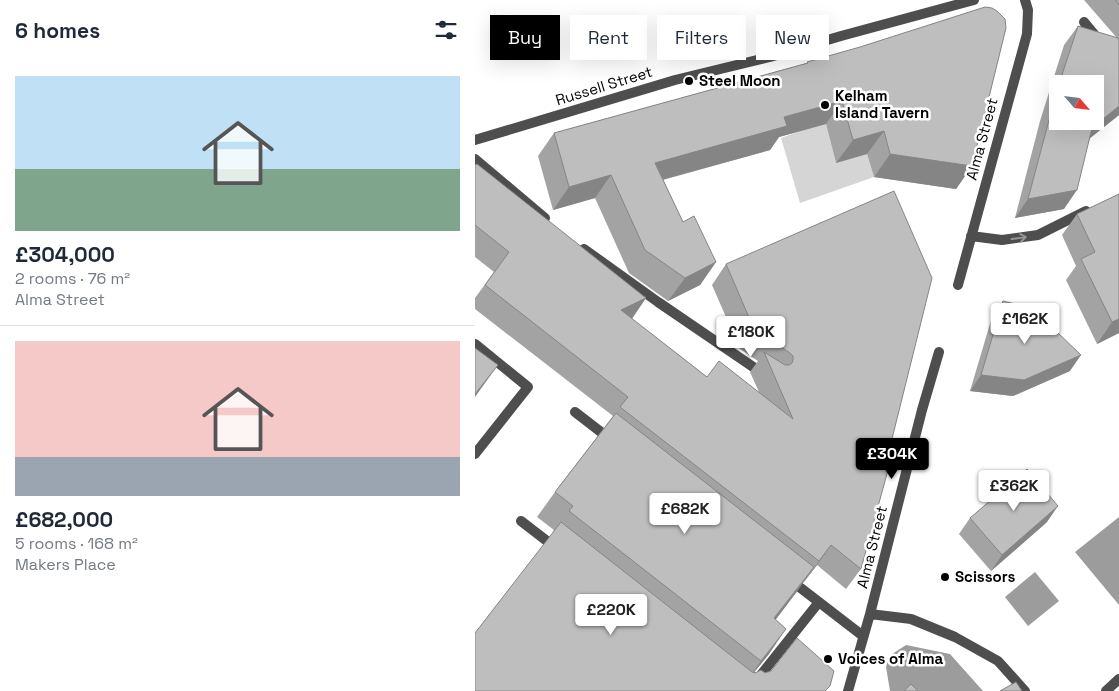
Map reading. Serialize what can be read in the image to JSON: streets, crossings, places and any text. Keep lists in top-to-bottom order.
{
  "streets": {
    "street": ["Russell Street", "Alma Street"]
  },
  "places": [
    "Steel Moon",
    "Kelham Island Tavern",
    "Scissors",
    "Voices of Alma"
  ],
  "north": "bottom right",
  "page": {
    "heading": "6 homes",
    "chip": [
      "Buy",
      "Rent",
      "Filters",
      "New"
    ],
    "list": [
      {
        "name": "£304,000",
        "note": "2 rooms · 76 m² · Alma Street"
      },
      {
        "name": "£682,000",
        "note": "5 rooms · 168 m² · Makers Place"
      }
    ],
    "price": [
      "£162K",
      "£180K",
      "£304K",
      "£362K",
      "£682K",
      "£220K"
    ]
  }
}
